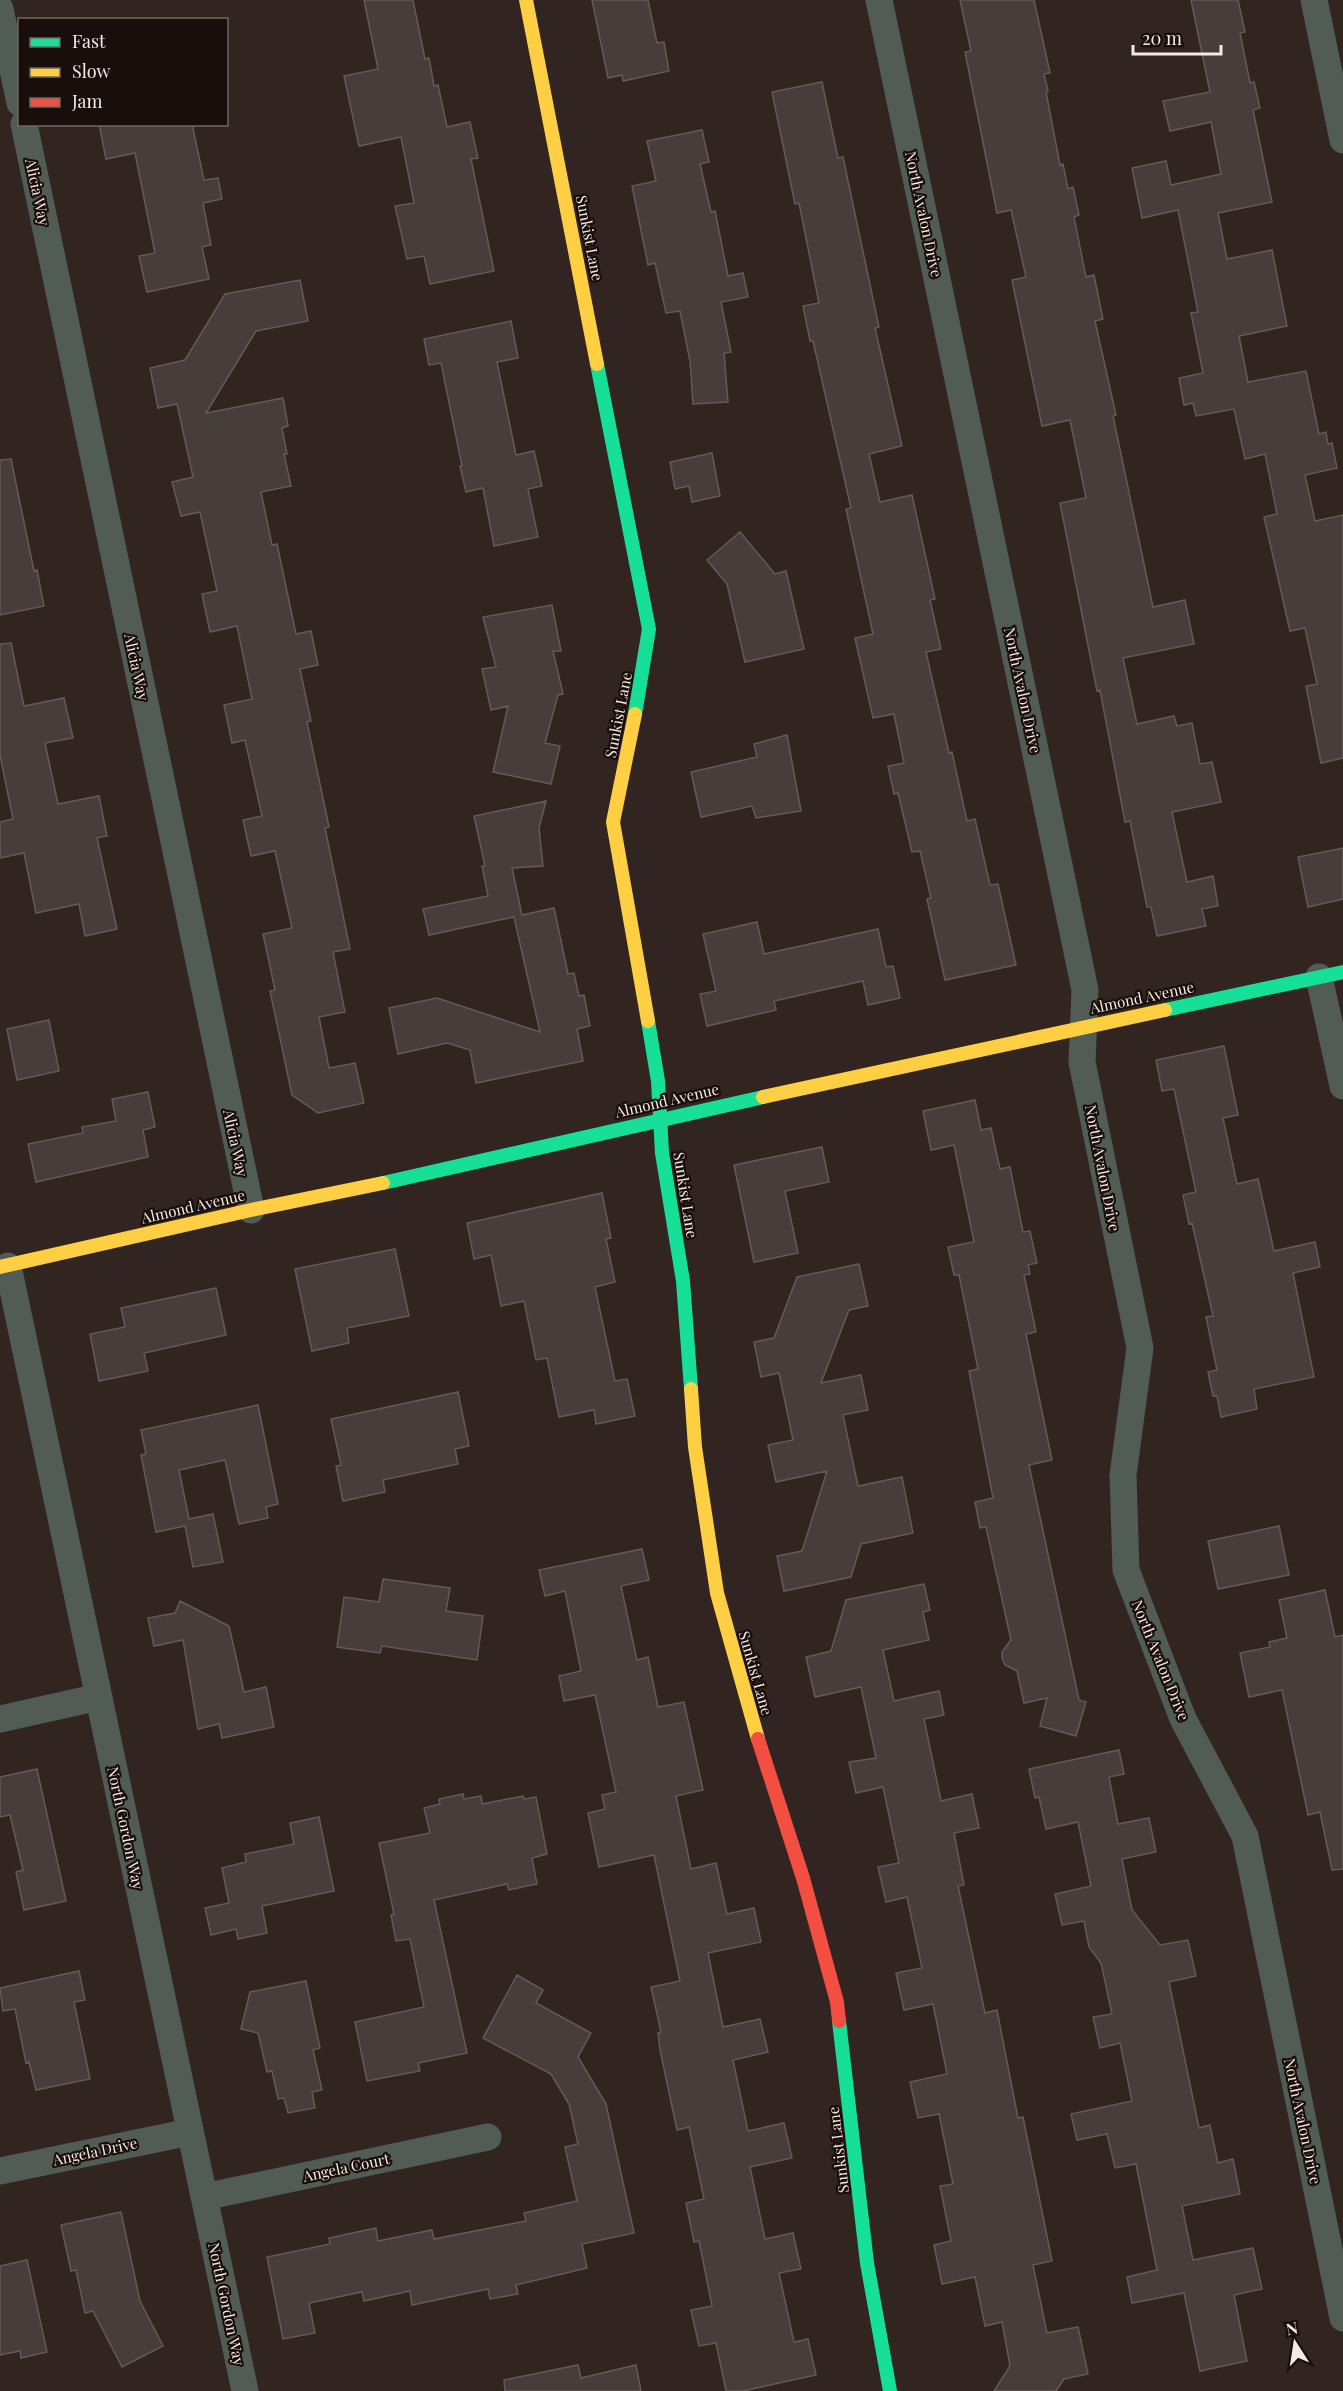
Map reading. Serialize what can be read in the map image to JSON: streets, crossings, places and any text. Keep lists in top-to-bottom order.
{
  "streets": {
    "street": [
      "Alicia Way",
      "North Avalon Drive",
      "Sunkist Lane",
      "Almond Avenue",
      "North Gordon Way",
      "Angela Drive",
      "Angela Court"
    ]
  },
  "crossings": [
    ["Alicia Way", "Almond Avenue"],
    ["North Avalon Drive", "Almond Avenue"],
    ["Sunkist Lane", "Almond Avenue"],
    ["Almond Avenue", "North Gordon Way"],
    ["North Gordon Way", "Angela Drive"],
    ["North Gordon Way", "Angela Court"]
  ],
  "legend": ["Fast", "Slow", "Jam"],
  "scale_bar": "20 m",
  "north": "top"
}
